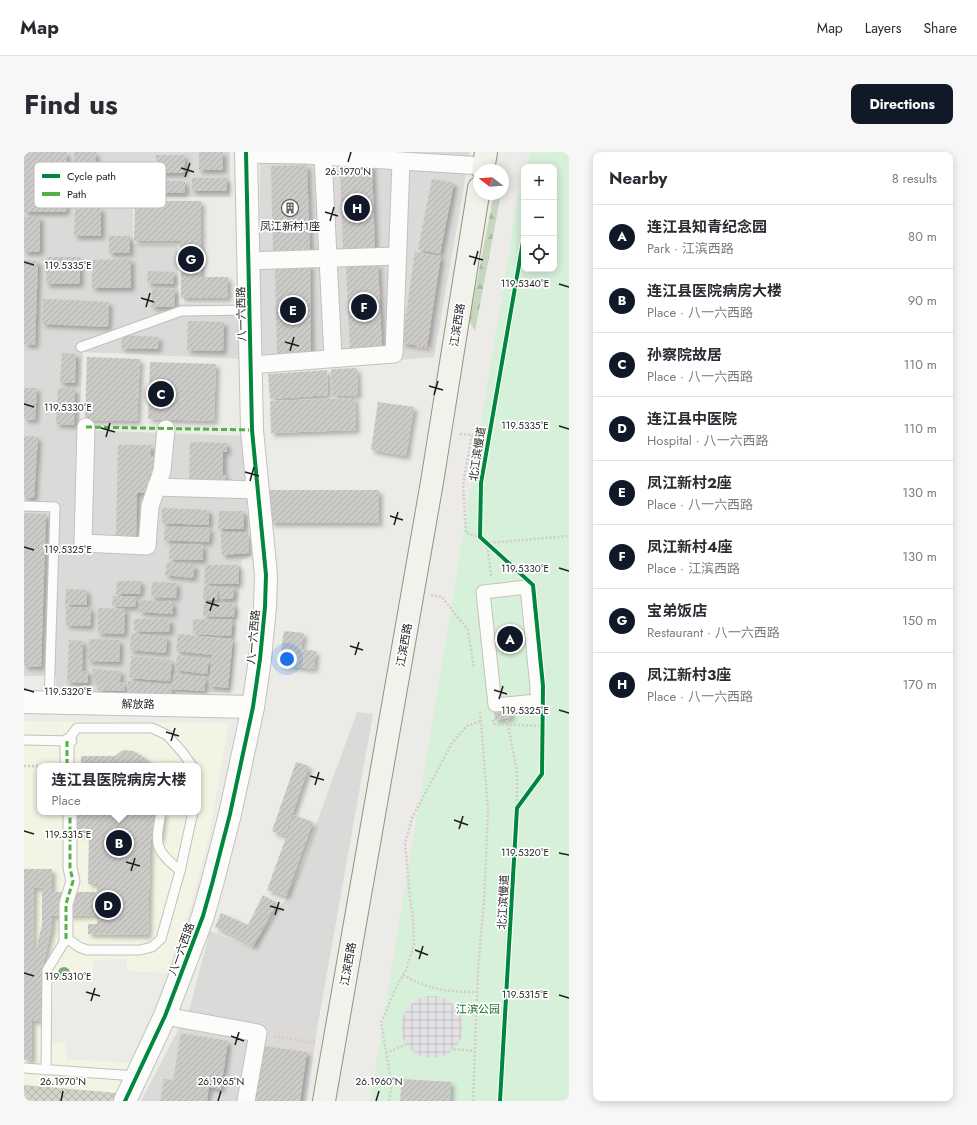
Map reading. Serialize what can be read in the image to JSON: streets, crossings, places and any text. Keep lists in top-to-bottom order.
{
  "streets": {
    "main road": ["江滨西路"],
    "street": ["八一六西路", "解放路"],
    "cycle path": ["北江滨慢道"]
  },
  "crossings": [
    ["八一六西路", "解放路"]
  ],
  "parks": ["江滨公园"],
  "places": {
    "building": ["凤江新村1座"]
  },
  "legend": ["Cycle path", "Path"],
  "north": "left",
  "page": {
    "header": "Map",
    "nav": ["Map", "Layers", "Share"],
    "title": "Find us",
    "buttons": "Directions",
    "heading": ["Nearby", "8 results"],
    "map_buttons": ["+", "−"],
    "pins": [
      "H",
      "G",
      "F",
      "E",
      "C",
      "A",
      "B",
      "D"
    ],
    "list": [
      {
        "mark": "A",
        "name": "连江县知青纪念园",
        "note": "Park · 江滨西路",
        "value": "80 m"
      },
      {
        "mark": "B",
        "name": "连江县医院病房大楼",
        "note": "Place · 八一六西路",
        "value": "90 m"
      },
      {
        "mark": "C",
        "name": "孙察院故居",
        "note": "Place · 八一六西路",
        "value": "110 m"
      },
      {
        "mark": "D",
        "name": "连江县中医院",
        "note": "Hospital · 八一六西路",
        "value": "110 m"
      },
      {
        "mark": "E",
        "name": "凤江新村2座",
        "note": "Place · 八一六西路",
        "value": "130 m"
      },
      {
        "mark": "F",
        "name": "凤江新村4座",
        "note": "Place · 江滨西路",
        "value": "130 m"
      },
      {
        "mark": "G",
        "name": "宝弟饭店",
        "note": "Restaurant · 八一六西路",
        "value": "150 m"
      },
      {
        "mark": "H",
        "name": "凤江新村3座",
        "note": "Place · 八一六西路",
        "value": "170 m"
      }
    ],
    "popup": ["连江县医院病房大楼", "Place"]
  },
  "coordinates": [
    "26.1970°N",
    "119.5335°E",
    "119.5340°E",
    "119.5330°E",
    "119.5325°E",
    "119.5320°E",
    "119.5315°E",
    "119.5310°E",
    "26.1965°N",
    "26.1960°N"
  ]
}
